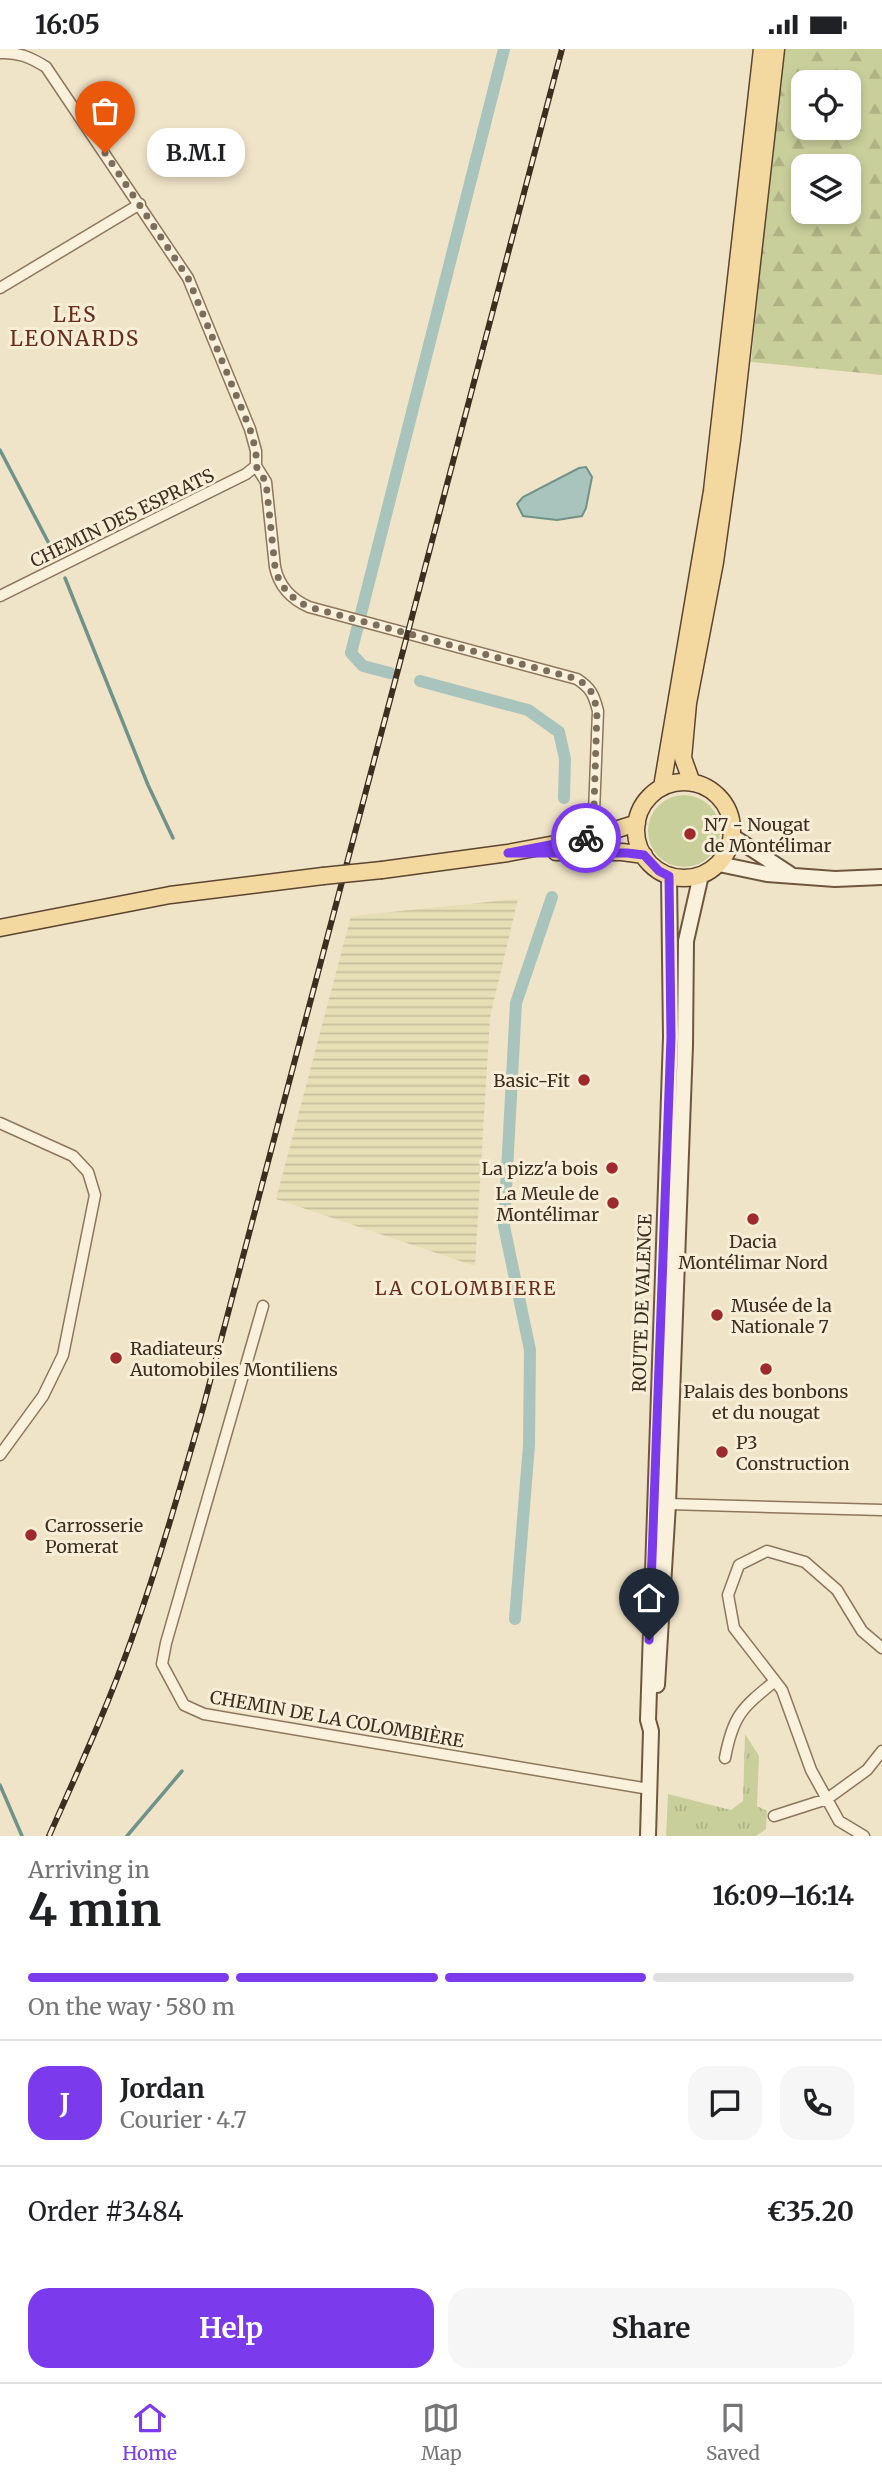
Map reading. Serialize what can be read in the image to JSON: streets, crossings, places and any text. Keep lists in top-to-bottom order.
{
  "streets": {
    "main road": ["ROUTE DE VALENCE"],
    "street": ["CHEMIN DES ESPRATS", "CHEMIN DE LA COLOMBIÈRE"]
  },
  "crossings": [
    ["ROUTE DE VALENCE", "CHEMIN DE LA COLOMBIÈRE"]
  ],
  "districts": ["LES LEONARDS", "LA COLOMBIERE"],
  "places": [
    "B.M.I",
    "N7 - Nougat de Montélimar",
    "Basic-Fit",
    "La pizz'a bois",
    "La Meule de Montélimar",
    "Dacia Montélimar Nord",
    "Musée de la Nationale 7",
    "Radiateurs Automobiles Montiliens",
    "Palais des bonbons et du nougat",
    "P3 Construction",
    "Carrosserie Pomerat"
  ],
  "page": {
    "status": "16:05",
    "bubble": "B.M.I",
    "heading": ["4 min", "Arriving in", "16:09–16:14"],
    "panel": [
      "Jordan",
      "Courier · 4.7",
      "Order #3484",
      "€35.20"
    ],
    "bar": "On the way · 580 m",
    "round": "J",
    "buttons": ["Help", "Share"],
    "tabs": ["Home", "Map", "Saved"]
  }
}
